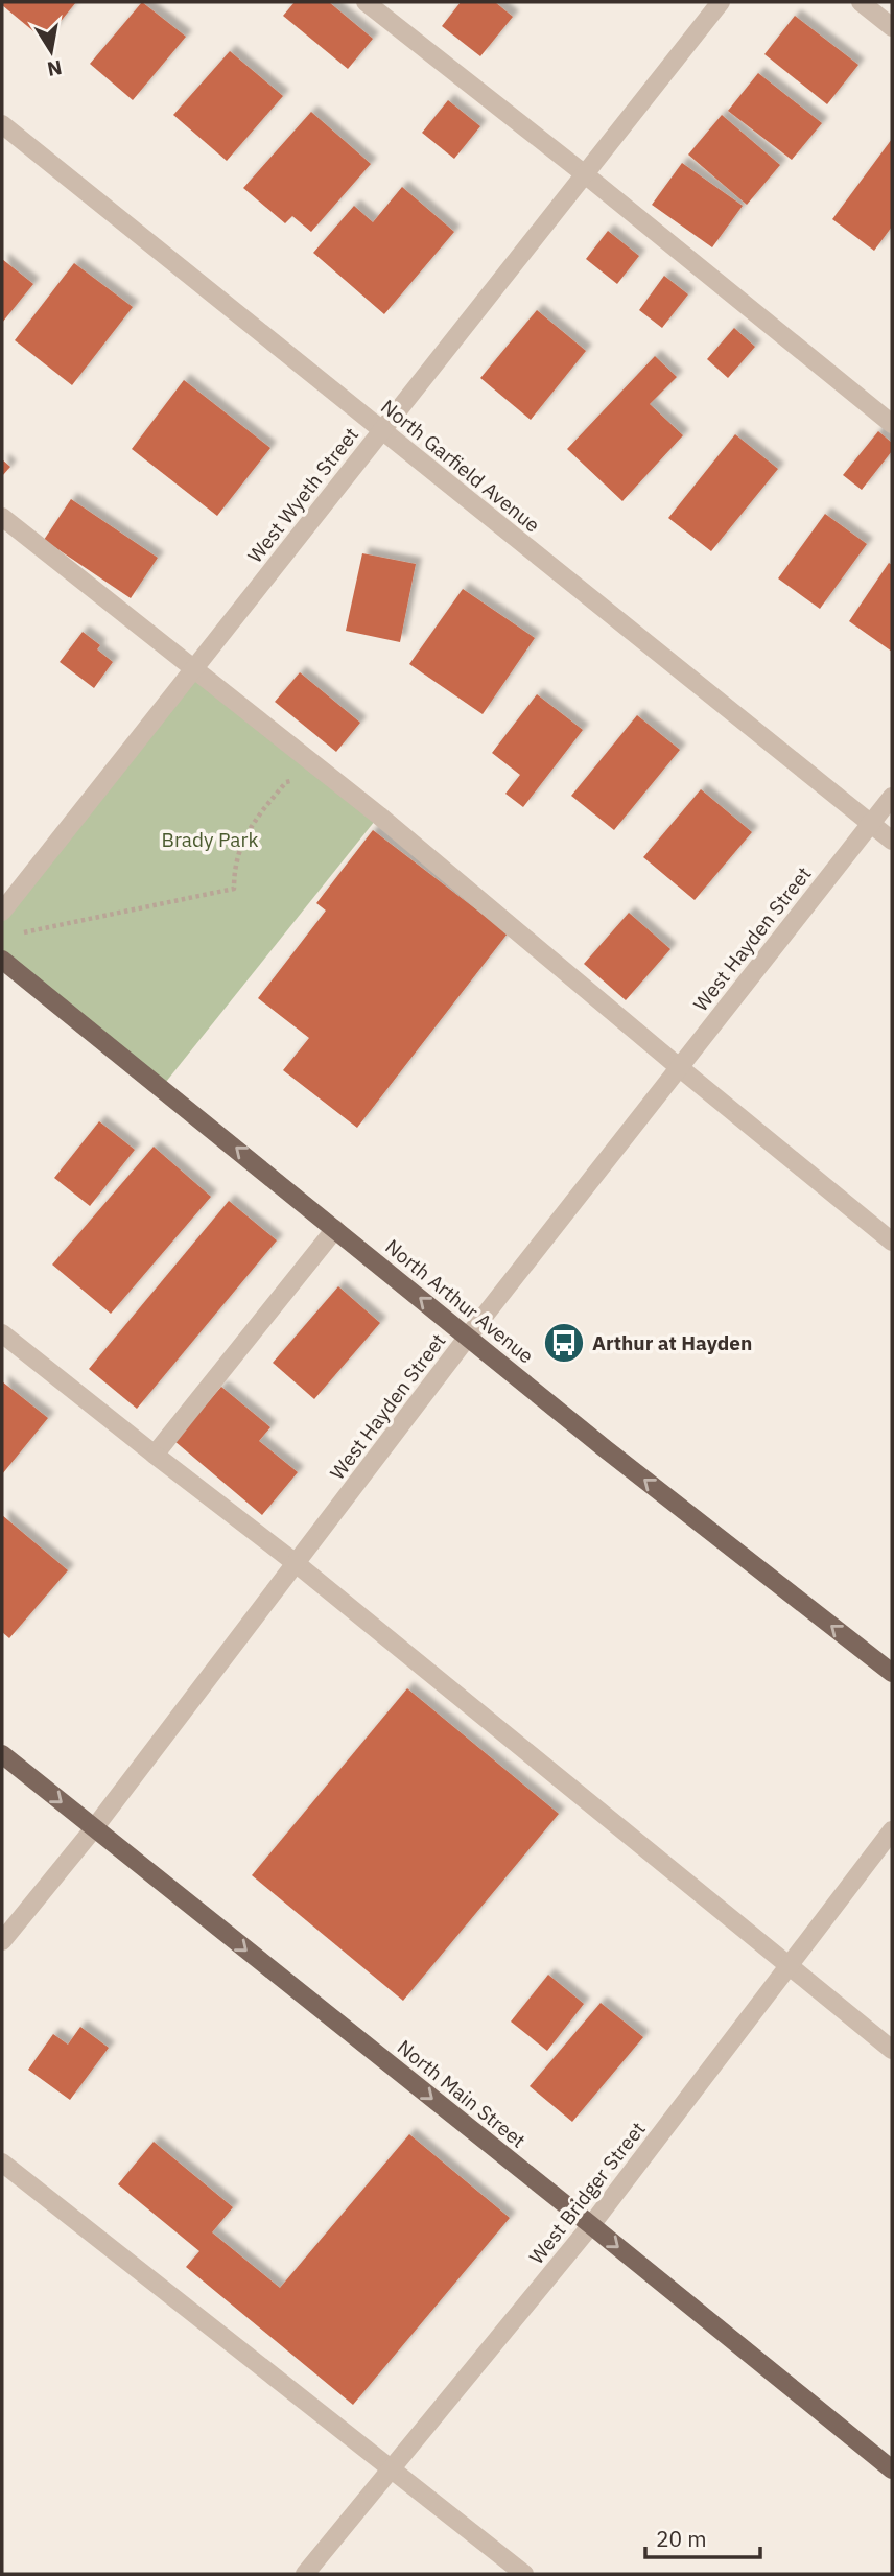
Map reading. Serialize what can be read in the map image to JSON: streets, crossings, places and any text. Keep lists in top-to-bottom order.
{
  "streets": {
    "main road": ["North Arthur Avenue", "North Main Street"],
    "street": [
      "North Garfield Avenue",
      "West Wyeth Street",
      "West Hayden Street",
      "West Bridger Street"
    ]
  },
  "crossings": [
    ["North Garfield Avenue", "West Wyeth Street"],
    ["North Garfield Avenue", "West Hayden Street"],
    ["West Hayden Street", "North Arthur Avenue"],
    ["West Hayden Street", "North Main Street"],
    ["North Main Street", "West Bridger Street"]
  ],
  "one_way": ["North Arthur Avenue", "North Main Street"],
  "parks": ["Brady Park"],
  "places": {
    "bus stop": ["Arthur at Hayden"]
  },
  "scale_bar": "20 m",
  "north": "bottom"
}
